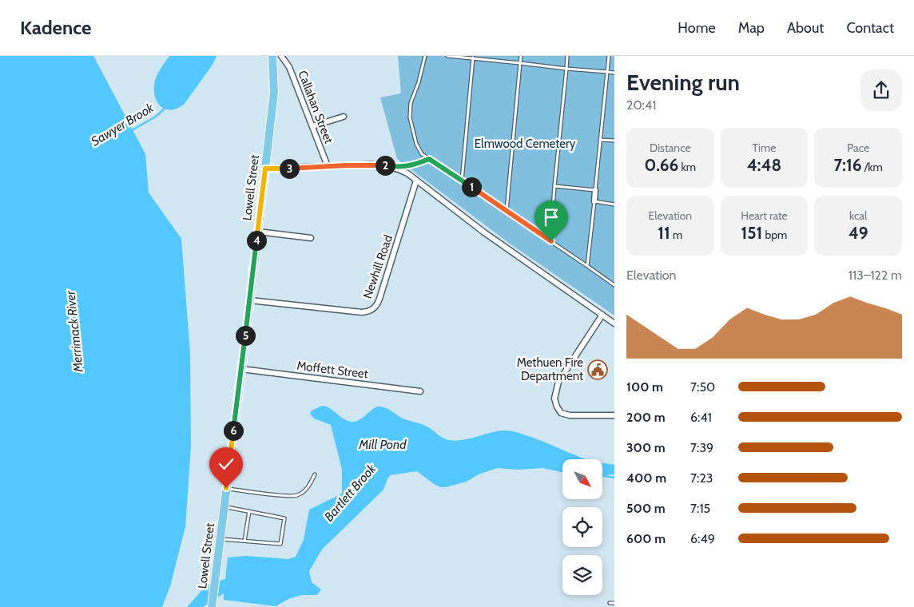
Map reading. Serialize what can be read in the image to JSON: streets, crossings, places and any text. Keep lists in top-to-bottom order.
{
  "streets": {
    "main road": ["Lowell Street"],
    "street": ["Callahan Street", "Newhill Road", "Moffett Street"]
  },
  "crossings": [
    ["Lowell Street", "Newhill Road"],
    ["Lowell Street", "Moffett Street"]
  ],
  "water": [
    "Sawyer Brook",
    "Merrimack River",
    "Mill Pond",
    "Bartlett Brook"
  ],
  "parks": ["Elmwood Cemetery"],
  "places": {
    "public building": ["Methuen Fire Department"]
  },
  "north": "bottom right",
  "page": {
    "header": "Kadence",
    "nav": [
      "Home",
      "Map",
      "About",
      "Contact"
    ],
    "heading": ["Evening run", "20:41"],
    "stats": [
      ["Distance", "0.66 km"],
      ["Time", "4:48"],
      ["Pace", "7:16 /km"],
      ["Elevation", "11 m"],
      ["Heart rate", "151 bpm"],
      ["kcal", "49"]
    ],
    "pins": [
      "2",
      "3",
      "1",
      "4",
      "5",
      "6"
    ],
    "chart": ["Elevation", "113–122 m"],
    "list": [
      {
        "name": "100 m",
        "note": "7:50"
      },
      {
        "name": "200 m",
        "note": "6:41"
      },
      {
        "name": "300 m",
        "note": "7:39"
      },
      {
        "name": "400 m",
        "note": "7:23"
      },
      {
        "name": "500 m",
        "note": "7:15"
      },
      {
        "name": "600 m",
        "note": "6:49"
      }
    ]
  }
}
